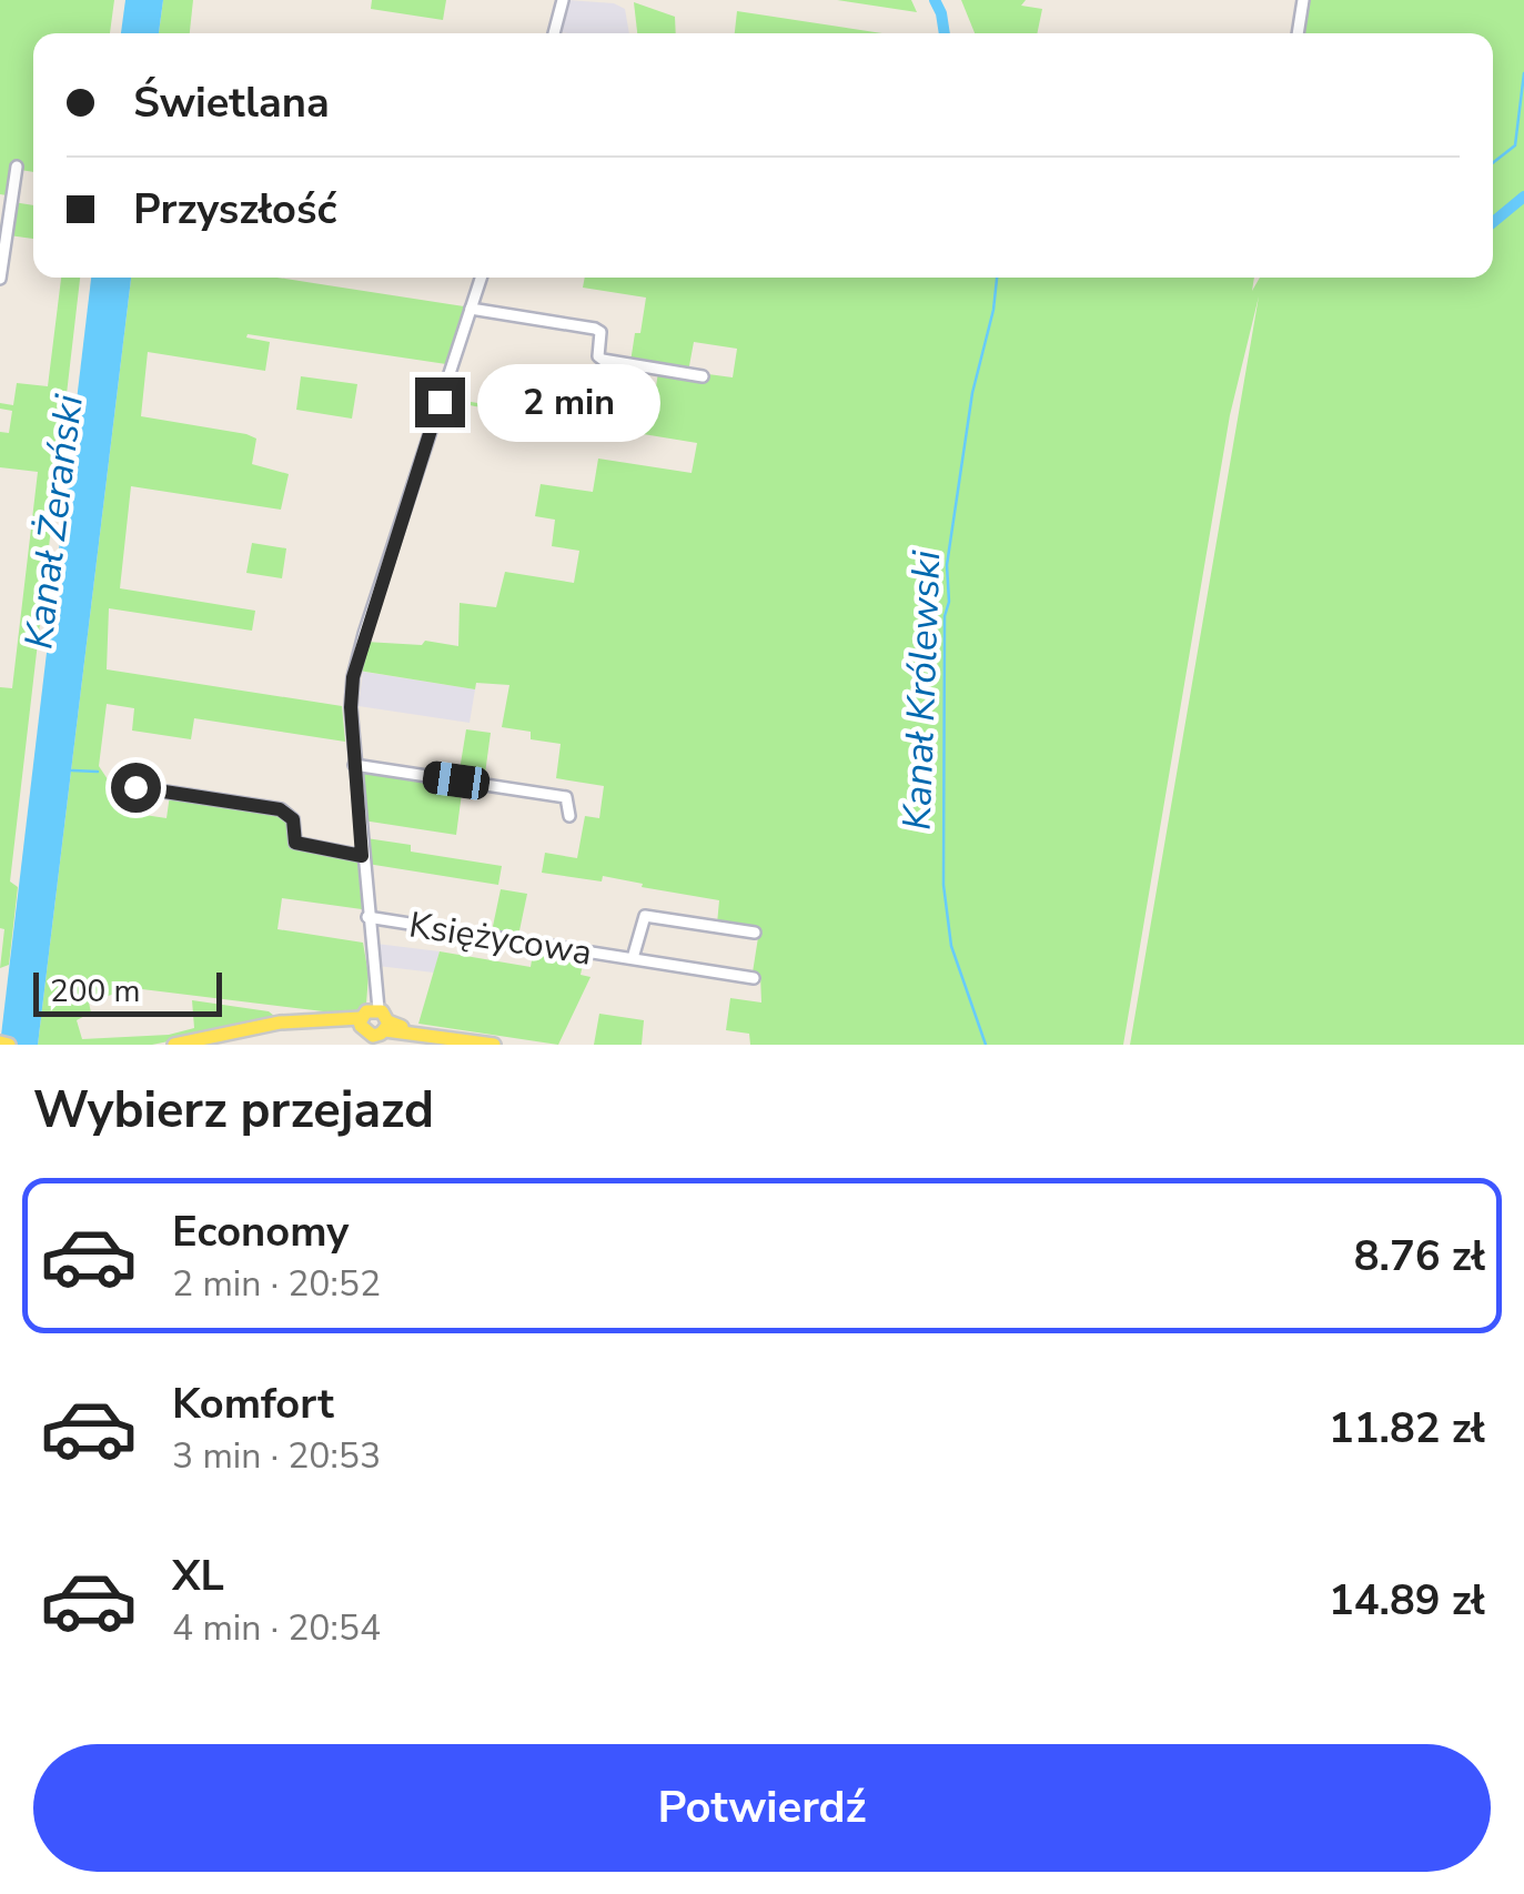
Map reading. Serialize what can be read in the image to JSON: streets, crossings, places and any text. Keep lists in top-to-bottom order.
{
  "streets": {
    "street": ["Księżycowa"]
  },
  "water": ["Kanał Żerański", "Kanał Królewski"],
  "scale_bar": "200 m",
  "page": {
    "banner": ["Świetlana", "Przyszłość"],
    "bubble": "2 min",
    "scale": "200 m",
    "heading": "Wybierz przejazd",
    "list": [
      {
        "name": "Economy",
        "note": "2 min · 20:52",
        "value": "8.76 zł"
      },
      {
        "name": "Komfort",
        "note": "3 min · 20:53",
        "value": "11.82 zł"
      },
      {
        "name": "XL",
        "note": "4 min · 20:54",
        "value": "14.89 zł"
      }
    ],
    "buttons": "Potwierdź"
  }
}
